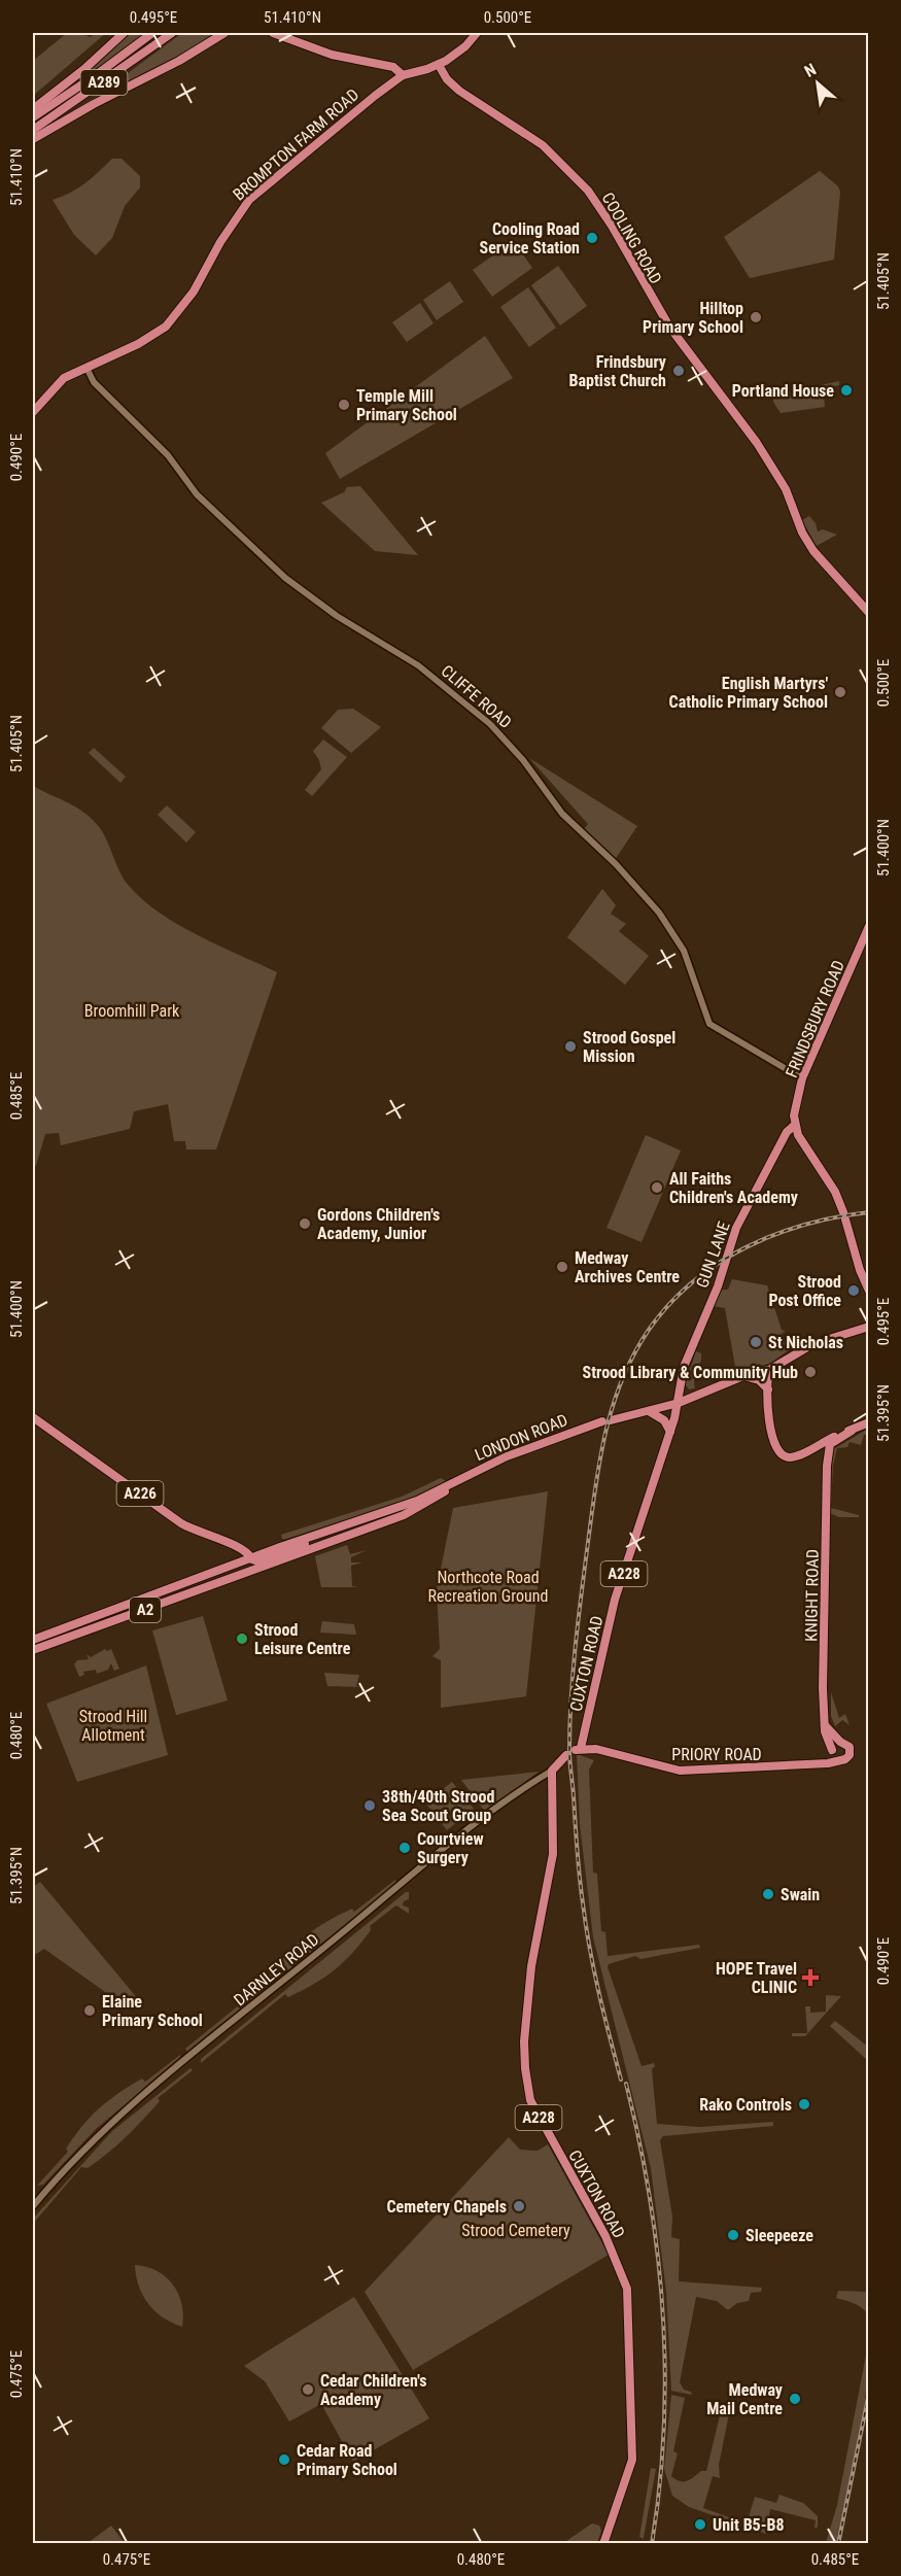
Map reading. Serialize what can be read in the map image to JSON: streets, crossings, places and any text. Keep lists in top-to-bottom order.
{
  "streets": {
    "main road": [
      "A289",
      "BROMPTON FARM ROAD",
      "COOLING ROAD",
      "FRINDSBURY ROAD",
      "GUN LANE",
      "LONDON ROAD",
      "A226",
      "A228",
      "KNIGHT ROAD",
      "A2",
      "CUXTON ROAD",
      "PRIORY ROAD"
    ],
    "street": ["CLIFFE ROAD", "DARNLEY ROAD"]
  },
  "crossings": [
    ["BROMPTON FARM ROAD", "CLIFFE ROAD"],
    ["CLIFFE ROAD", "FRINDSBURY ROAD"],
    ["FRINDSBURY ROAD", "GUN LANE"],
    ["GUN LANE", "LONDON ROAD"],
    ["GUN LANE", "A2"],
    ["GUN LANE", "CUXTON ROAD"],
    ["LONDON ROAD", "A226"],
    ["LONDON ROAD", "A2"],
    ["LONDON ROAD", "CUXTON ROAD"],
    ["A226", "A2"],
    ["KNIGHT ROAD", "PRIORY ROAD"],
    ["A2", "CUXTON ROAD"],
    ["CUXTON ROAD", "PRIORY ROAD"],
    ["CUXTON ROAD", "DARNLEY ROAD"]
  ],
  "parks": [
    "Broomhill Park",
    "Northcote Road Recreation Ground",
    "Strood Hill Allotment",
    "Strood Cemetery"
  ],
  "places": {
    "other": [
      "Cooling Road Service Station",
      "Hilltop Primary School",
      "Frindsbury Baptist Church",
      "Portland House",
      "Temple Mill Primary School",
      "English Martyrs' Catholic Primary School",
      "Strood Gospel Mission",
      "All Faiths Children's Academy",
      "Gordons Children's Academy, Junior",
      "Medway Archives Centre",
      "Strood Post Office",
      "St Nicholas",
      "Strood Library & Community Hub",
      "Strood Leisure Centre",
      "38th/40th Strood Sea Scout Group",
      "Courtview Surgery",
      "Swain",
      "Elaine Primary School",
      "Rako Controls",
      "Cemetery Chapels",
      "Sleepeeze",
      "Cedar Children's Academy",
      "Medway Mail Centre",
      "Cedar Road Primary School",
      "Unit B5-B8"
    ],
    "health": ["HOPE Travel CLINIC"]
  },
  "north": "top left",
  "coordinates": [
    "0.495°E",
    "51.410°N",
    "0.500°E",
    "51.405°N",
    "0.490°E",
    "51.400°N",
    "0.485°E",
    "51.395°N",
    "0.480°E",
    "0.475°E"
  ]
}
